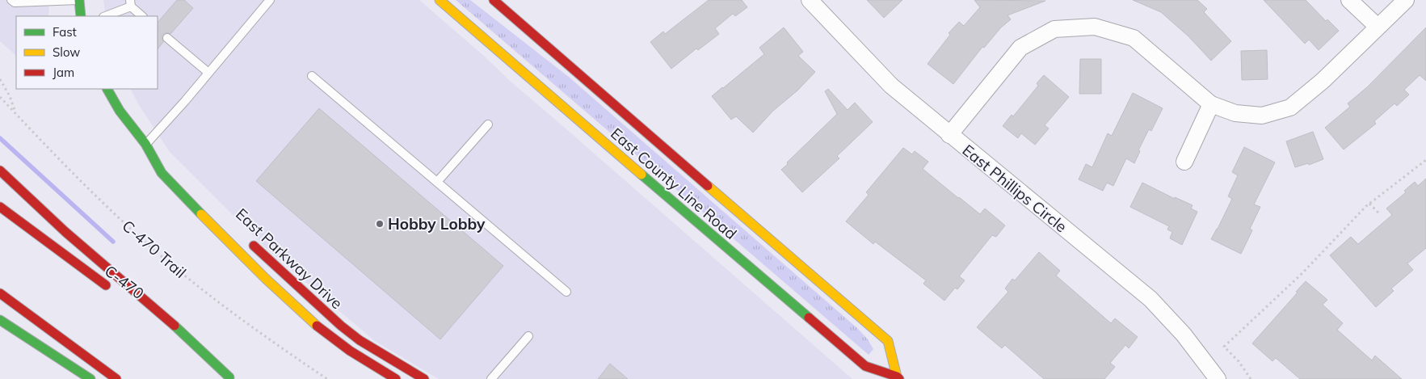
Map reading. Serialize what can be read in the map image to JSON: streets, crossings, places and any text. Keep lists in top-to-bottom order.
{
  "streets": {
    "main road": ["East County Line Road", "East Parkway Drive", "C-470"],
    "street": ["East Phillips Circle"],
    "path": ["C-470 Trail"]
  },
  "places": ["Hobby Lobby"],
  "legend": ["Fast", "Slow", "Jam"]
}
